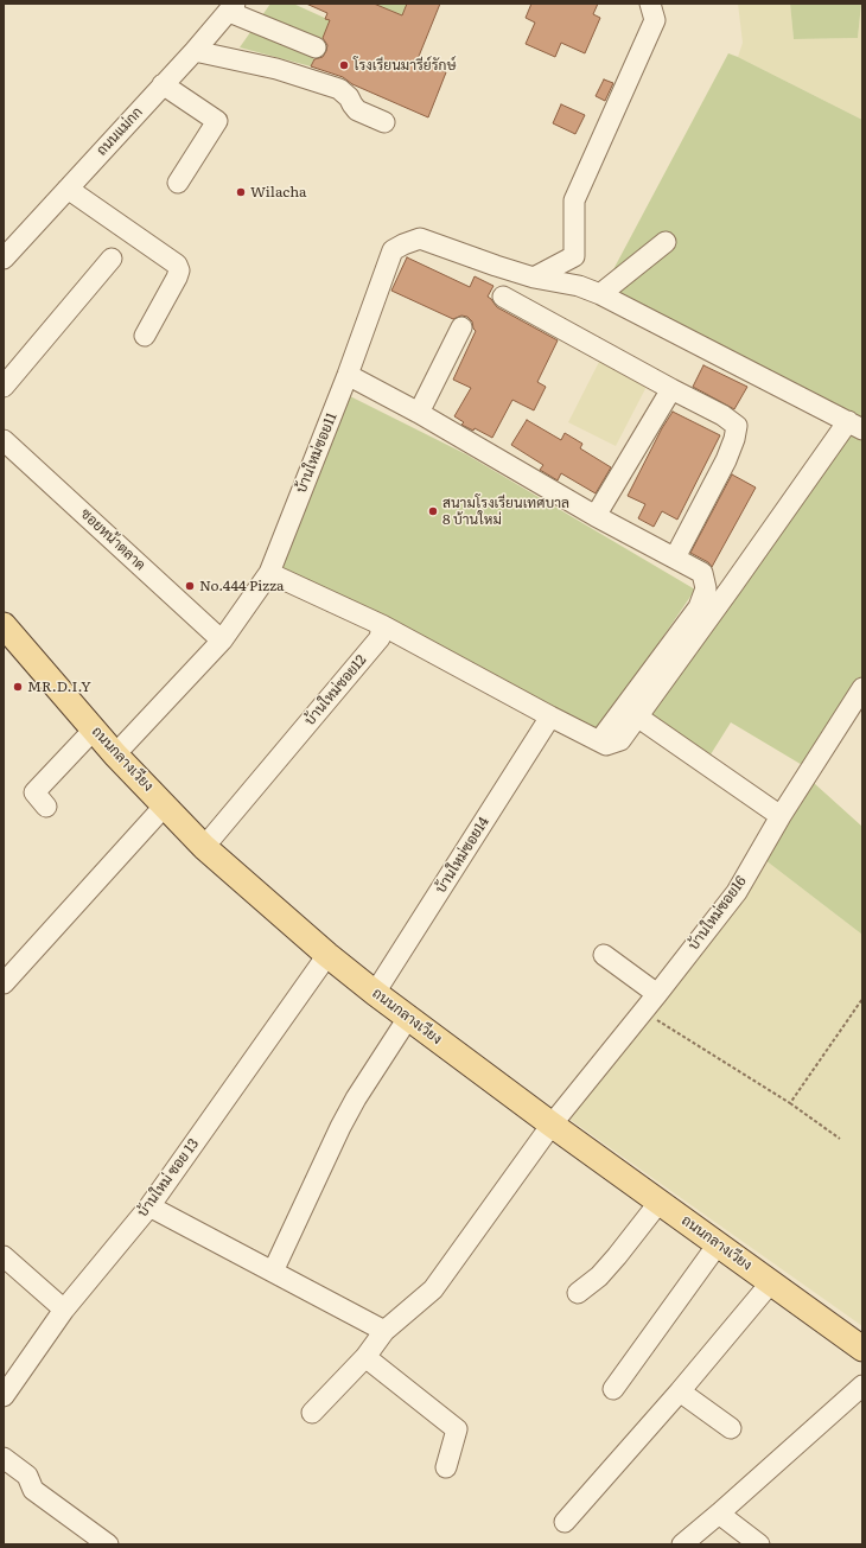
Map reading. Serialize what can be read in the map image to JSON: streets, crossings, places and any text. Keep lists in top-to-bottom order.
{
  "streets": {
    "main road": ["ถนนกลางเวียง"],
    "street": [
      "ถนนแม่กก",
      "บ้านใหม่ซอย11",
      "ซอยหน้าตลาด",
      "บ้านใหม่ซอย12",
      "บ้านใหม่ซอย14",
      "บ้านใหม่ซอย16",
      "บ้านใหม่ ซอย 13"
    ]
  },
  "crossings": [
    ["บ้านใหม่ซอย11", "ซอยหน้าตลาด"],
    ["บ้านใหม่ซอย11", "ถนนกลางเวียง"],
    ["บ้านใหม่ซอย12", "ถนนกลางเวียง"],
    ["ถนนกลางเวียง", "บ้านใหม่ซอย14"],
    ["ถนนกลางเวียง", "บ้านใหม่ซอย16"],
    ["ถนนกลางเวียง", "บ้านใหม่ ซอย 13"]
  ],
  "places": [
    "โรงเรียนมารีย์รักษ์",
    "Wilacha",
    "สนามโรงเรียนเทศบาล 8 บ้านใหม่",
    "No.444 Pizza",
    "MR.D.I.Y"
  ]
}
